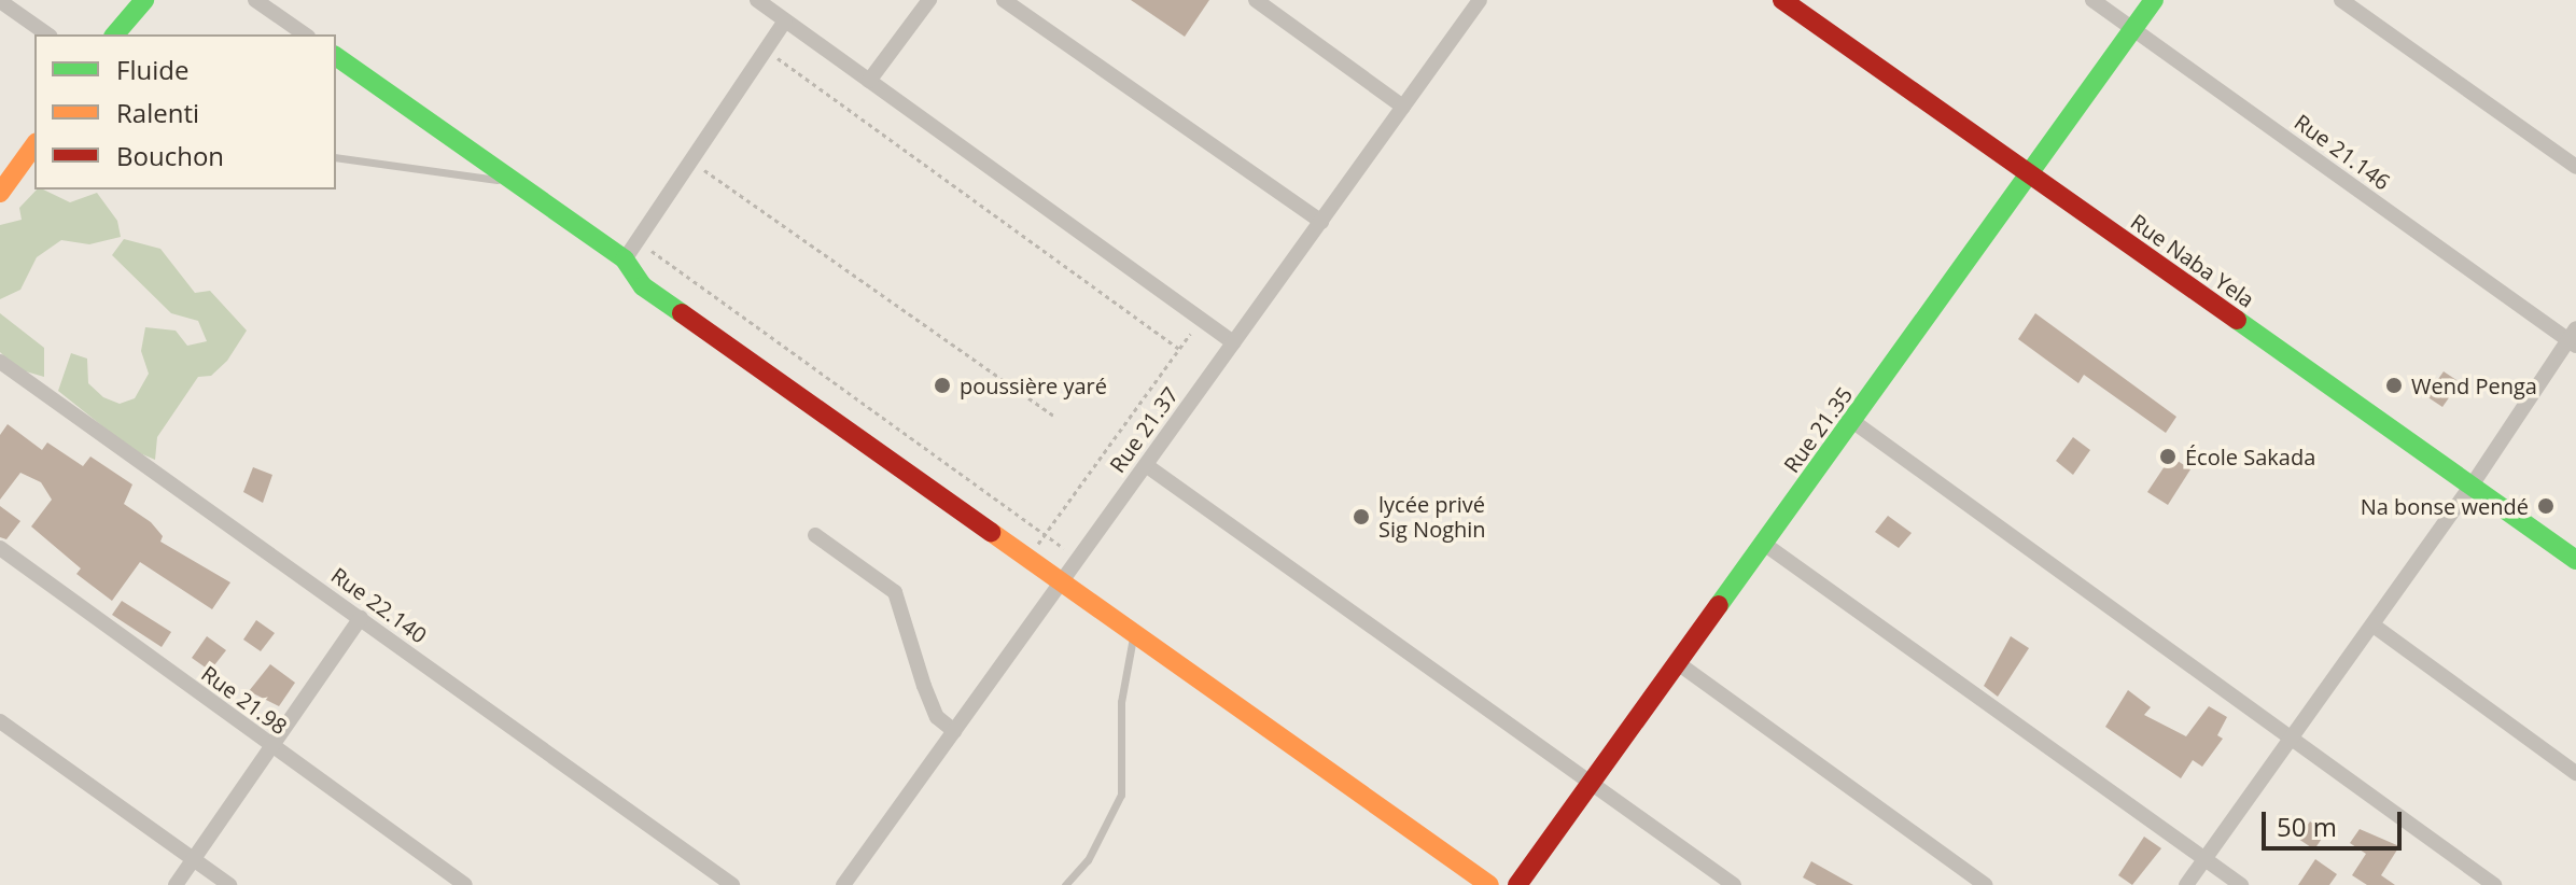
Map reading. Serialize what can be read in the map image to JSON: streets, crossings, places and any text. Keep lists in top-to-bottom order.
{
  "streets": {
    "street": [
      "Rue 21.146",
      "Rue Naba Yela",
      "Rue 21.37",
      "Rue 21.35",
      "Rue 22.140",
      "Rue 21.98"
    ]
  },
  "crossings": [
    ["Rue 21.146", "Rue 21.35"],
    ["Rue Naba Yela", "Rue 21.35"]
  ],
  "places": [
    "poussière yaré",
    "Wend Penga",
    "École Sakada",
    "Na bonse wendé",
    "lycée privé Sig Noghin"
  ],
  "legend": ["Fluide", "Ralenti", "Bouchon"],
  "scale_bar": "50 m"
}
